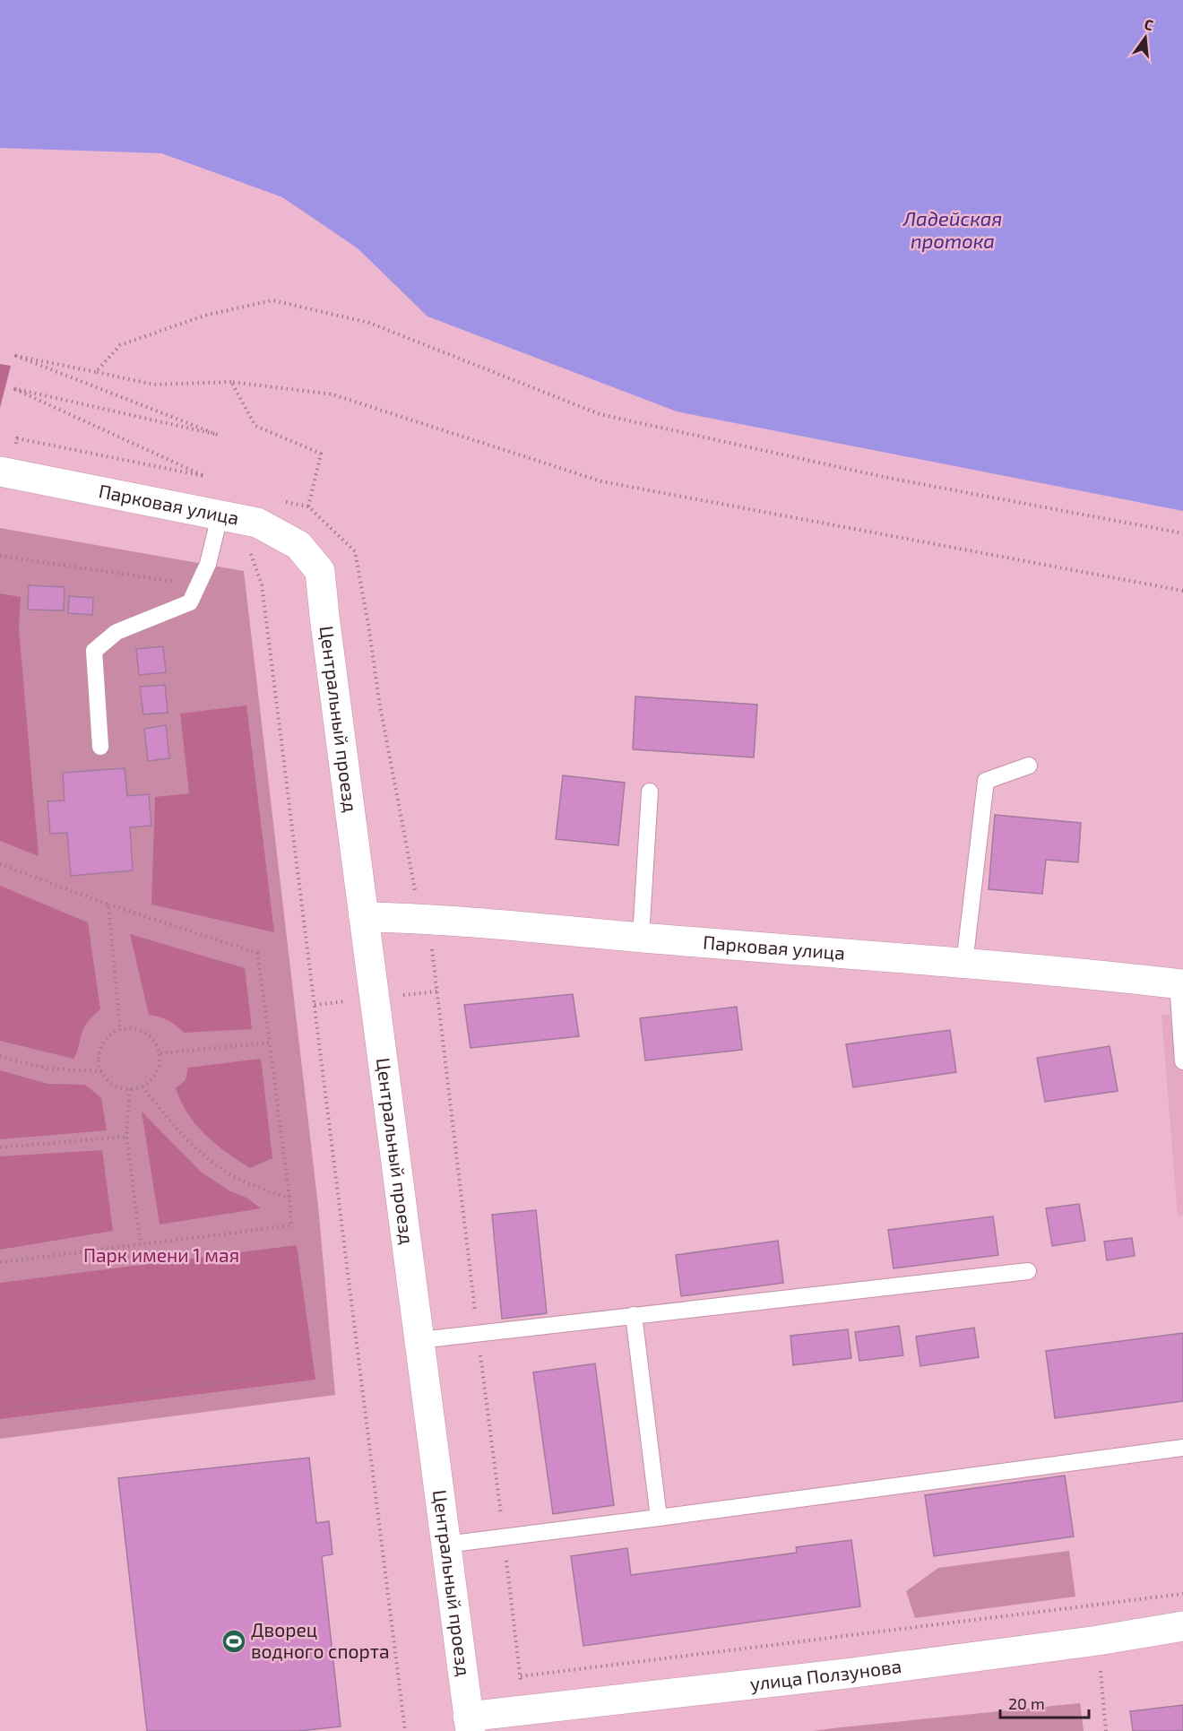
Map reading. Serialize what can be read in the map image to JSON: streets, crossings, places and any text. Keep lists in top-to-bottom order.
{
  "streets": {
    "street": ["Парковая улица", "Центральный проезд", "улица Ползунова"]
  },
  "crossings": [
    ["Парковая улица", "Центральный проезд"],
    ["Центральный проезд", "улица Ползунова"]
  ],
  "water": ["Ладейская протока"],
  "parks": ["Парк имени 1 мая"],
  "places": {
    "sports": ["Дворец водного спорта"]
  },
  "scale_bar": "20 m",
  "north": "top"
}
